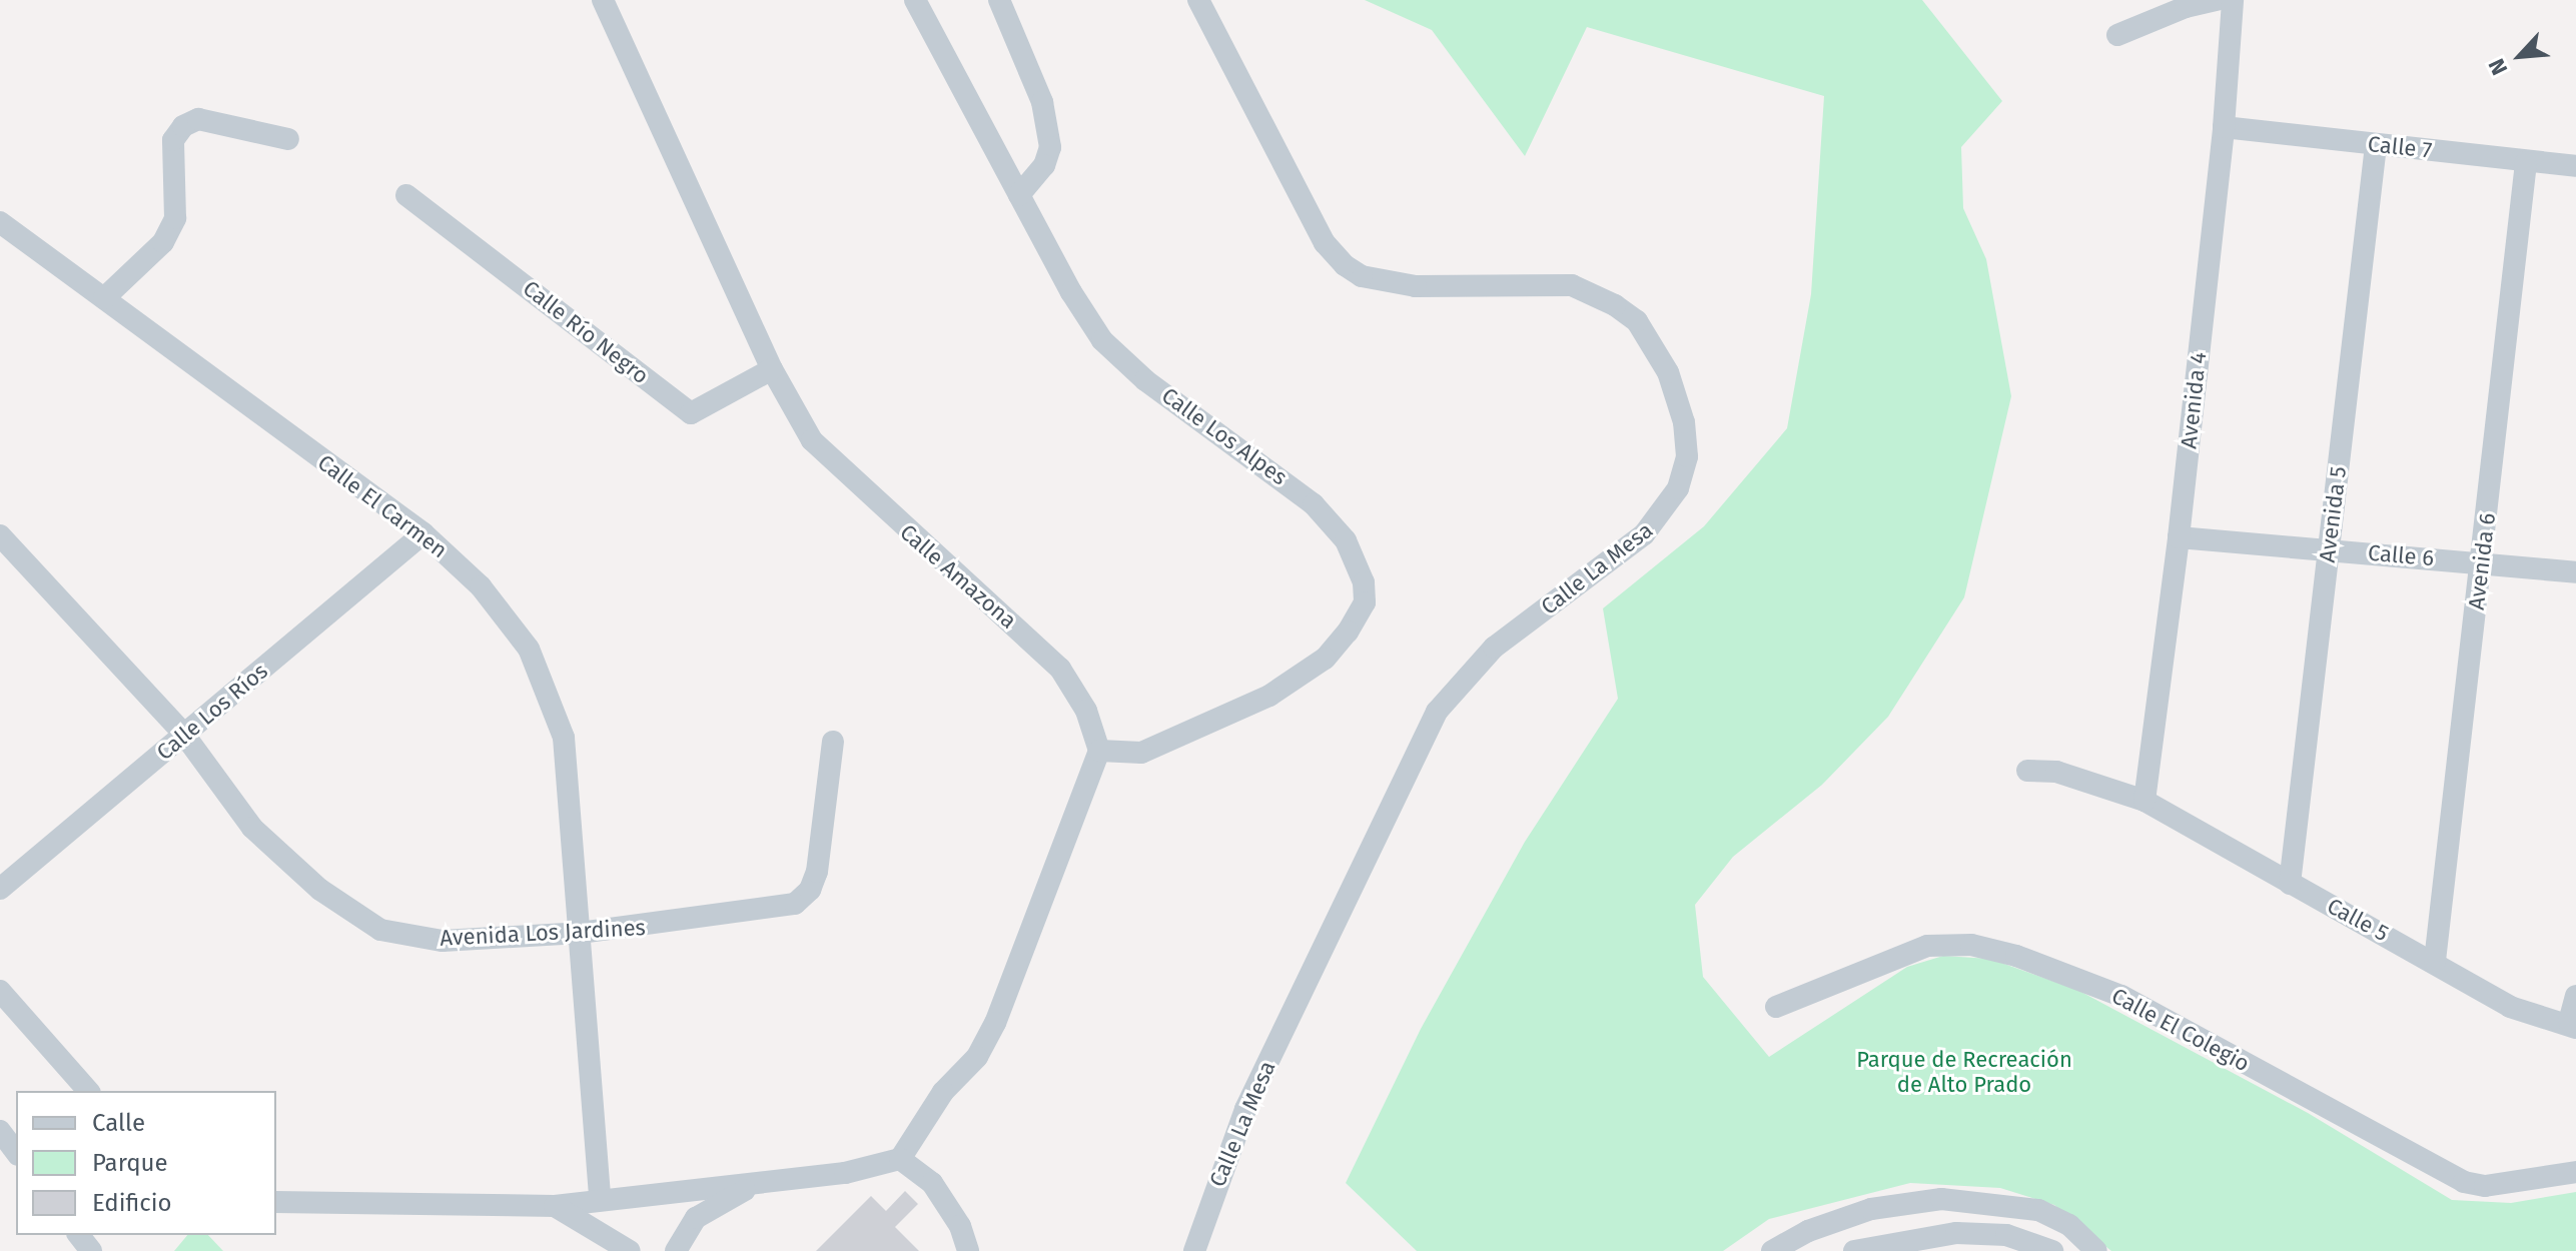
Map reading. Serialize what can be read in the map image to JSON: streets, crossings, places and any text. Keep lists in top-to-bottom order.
{
  "streets": {
    "street": [
      "Calle 7",
      "Calle Río Negro",
      "Avenida 4",
      "Calle Los Alpes",
      "Calle El Carmen",
      "Avenida 5",
      "Calle 6",
      "Avenida 6",
      "Calle La Mesa",
      "Calle Amazona",
      "Calle Los Ríos",
      "Calle 5",
      "Avenida Los Jardines",
      "Calle El Colegio"
    ]
  },
  "crossings": [
    ["Calle 7", "Avenida 4"],
    ["Calle 7", "Avenida 5"],
    ["Calle 7", "Avenida 6"],
    ["Calle Río Negro", "Calle Amazona"],
    ["Avenida 4", "Calle 6"],
    ["Avenida 4", "Calle 5"],
    ["Calle Los Alpes", "Calle Amazona"],
    ["Calle El Carmen", "Calle Los Ríos"],
    ["Calle El Carmen", "Avenida Los Jardines"],
    ["Avenida 5", "Calle 6"],
    ["Avenida 5", "Calle 5"],
    ["Calle 6", "Avenida 6"],
    ["Avenida 6", "Calle 5"],
    ["Calle Los Ríos", "Avenida Los Jardines"]
  ],
  "parks": ["Parque de Recreación de Alto Prado"],
  "legend": ["Calle", "Parque", "Edificio"],
  "north": "bottom left"
}
